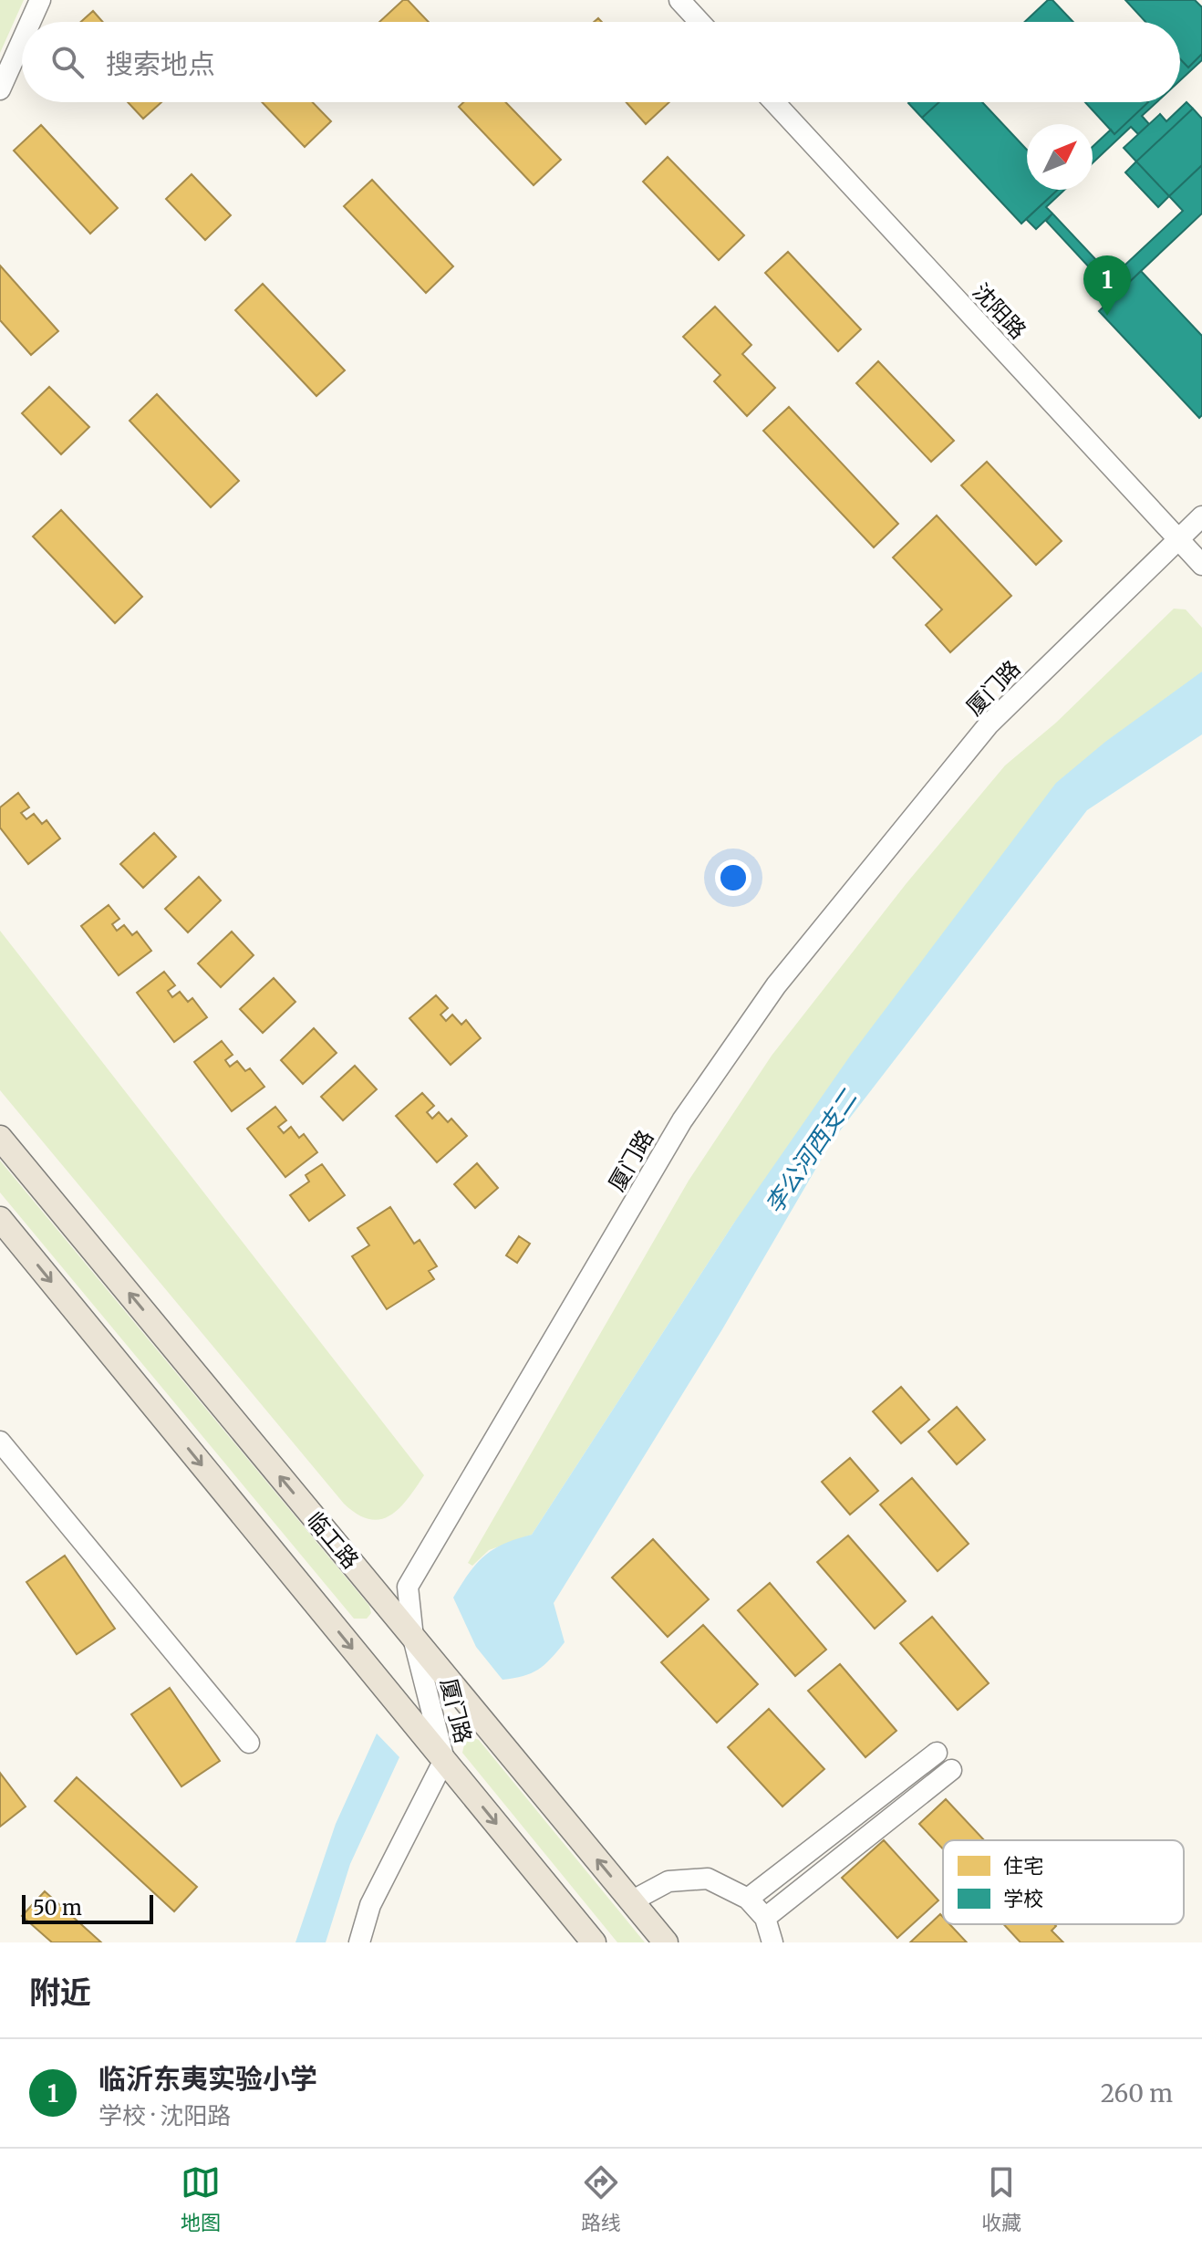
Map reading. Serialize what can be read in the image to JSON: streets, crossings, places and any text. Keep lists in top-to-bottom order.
{
  "streets": {
    "main road": ["临工路"],
    "street": ["沈阳路", "厦门路"]
  },
  "crossings": [
    ["沈阳路", "厦门路"],
    ["厦门路", "临工路"]
  ],
  "water": ["李公河西支二"],
  "legend": ["住宅", "学校"],
  "scale_bar": "50 m",
  "north": "top right",
  "page": {
    "search": "搜索地点",
    "pins": "1",
    "scale": "50 m",
    "heading": "附近",
    "list": [
      {
        "mark": "1",
        "name": "临沂东夷实验小学",
        "note": "学校 · 沈阳路",
        "value": "260 m"
      }
    ],
    "nav": ["地图", "路线", "收藏"]
  }
}
